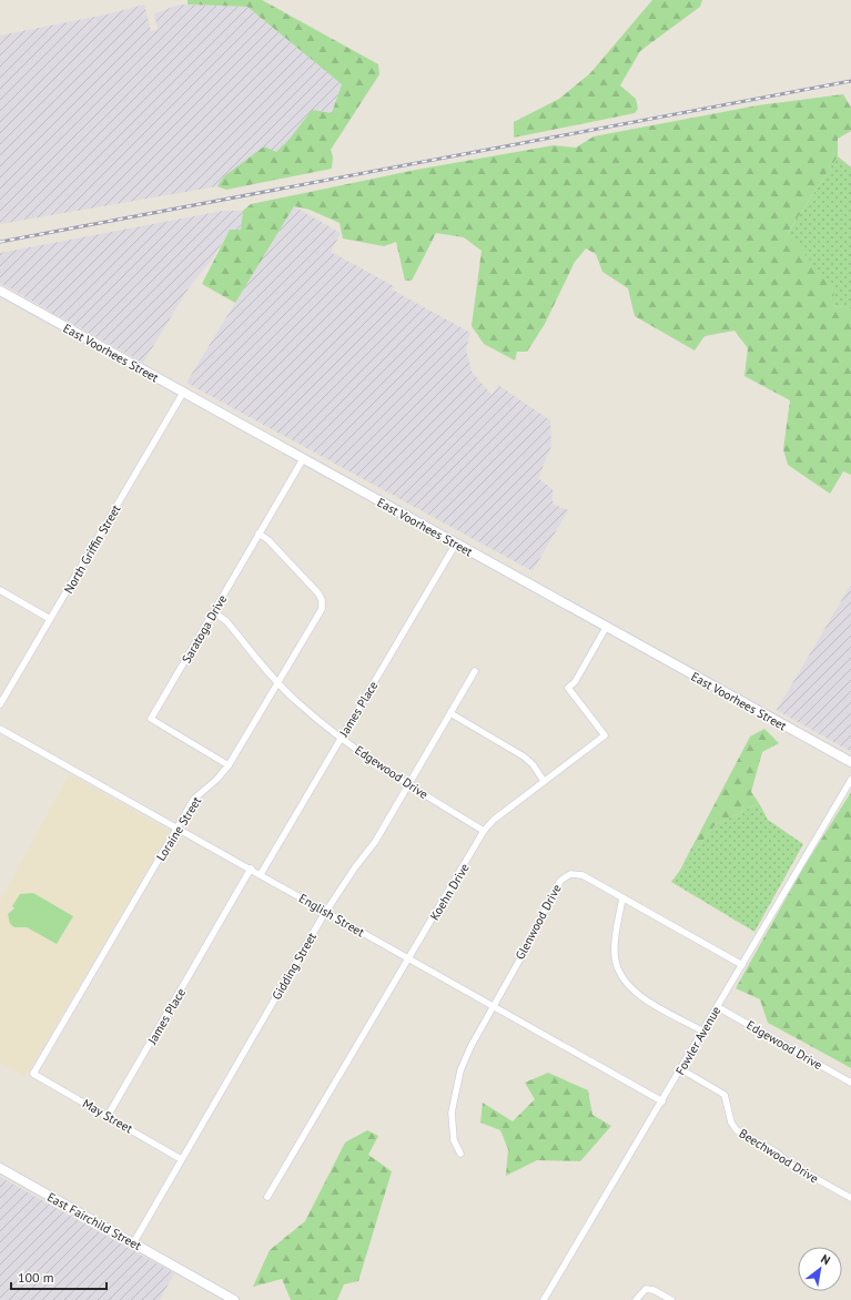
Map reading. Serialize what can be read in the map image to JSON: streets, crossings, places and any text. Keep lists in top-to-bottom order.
{
  "streets": {
    "main road": ["East Voorhees Street", "East Fairchild Street"],
    "street": [
      "North Griffin Street",
      "Saratoga Drive",
      "James Place",
      "Edgewood Drive",
      "Loraine Street",
      "Koehn Drive",
      "English Street",
      "Glenwood Drive",
      "Gidding Street",
      "Fowler Avenue",
      "May Street",
      "Beechwood Drive"
    ]
  },
  "crossings": [
    ["East Voorhees Street", "North Griffin Street"],
    ["East Voorhees Street", "Saratoga Drive"],
    ["East Voorhees Street", "James Place"],
    ["East Voorhees Street", "Koehn Drive"],
    ["Saratoga Drive", "Edgewood Drive"],
    ["Saratoga Drive", "Loraine Street"],
    ["James Place", "Edgewood Drive"],
    ["James Place", "English Street"],
    ["James Place", "May Street"],
    ["Edgewood Drive", "Loraine Street"],
    ["Edgewood Drive", "Koehn Drive"],
    ["Edgewood Drive", "Gidding Street"],
    ["Edgewood Drive", "Fowler Avenue"],
    ["Loraine Street", "English Street"],
    ["Loraine Street", "May Street"],
    ["Koehn Drive", "English Street"],
    ["English Street", "Glenwood Drive"],
    ["English Street", "Gidding Street"],
    ["English Street", "Fowler Avenue"],
    ["Glenwood Drive", "Fowler Avenue"],
    ["Gidding Street", "May Street"],
    ["Gidding Street", "East Fairchild Street"],
    ["Fowler Avenue", "Beechwood Drive"]
  ],
  "scale_bar": "100 m",
  "north": "top right"
}
